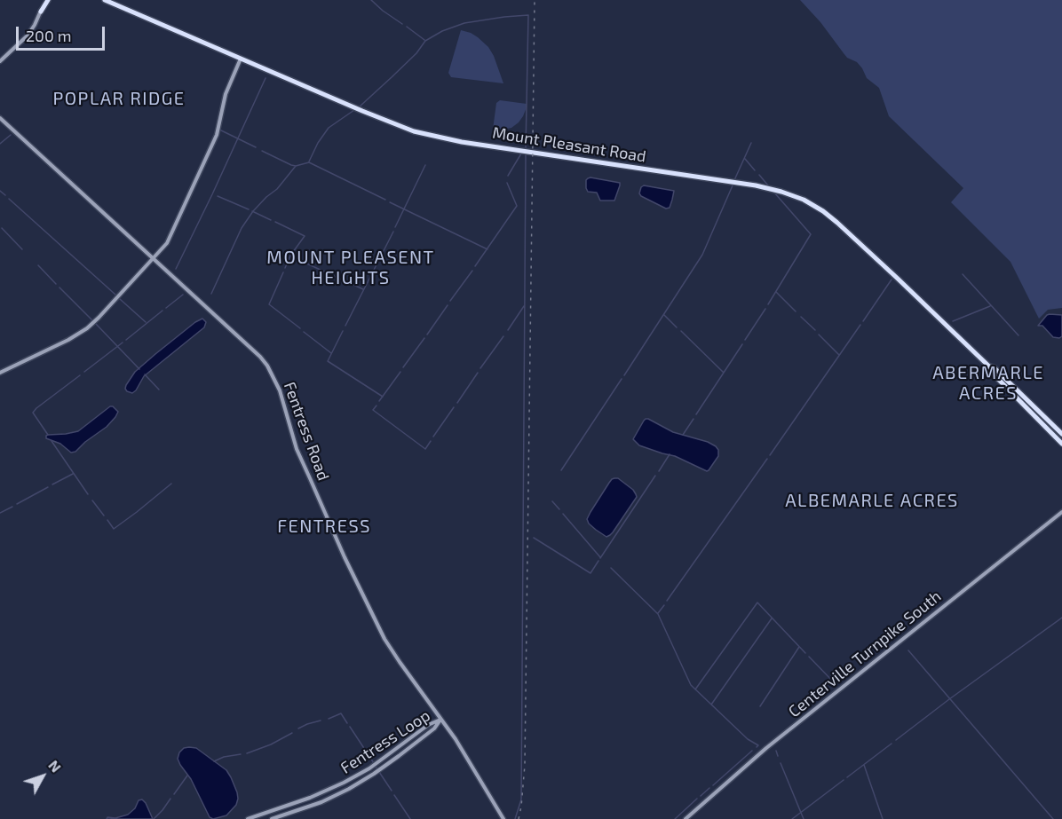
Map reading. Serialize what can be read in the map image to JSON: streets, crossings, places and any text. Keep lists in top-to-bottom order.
{
  "streets": {
    "highway": ["Mount Pleasant Road"],
    "street": ["Fentress Road", "Centerville Turnpike South", "Fentress Loop"]
  },
  "crossings": [
    ["Fentress Road", "Fentress Loop"]
  ],
  "districts": [
    "POPLAR RIDGE",
    "MOUNT PLEASENT HEIGHTS",
    "ABERMARLE ACRES",
    "ALBEMARLE ACRES",
    "FENTRESS"
  ],
  "scale_bar": "200 m",
  "north": "top right"
}
